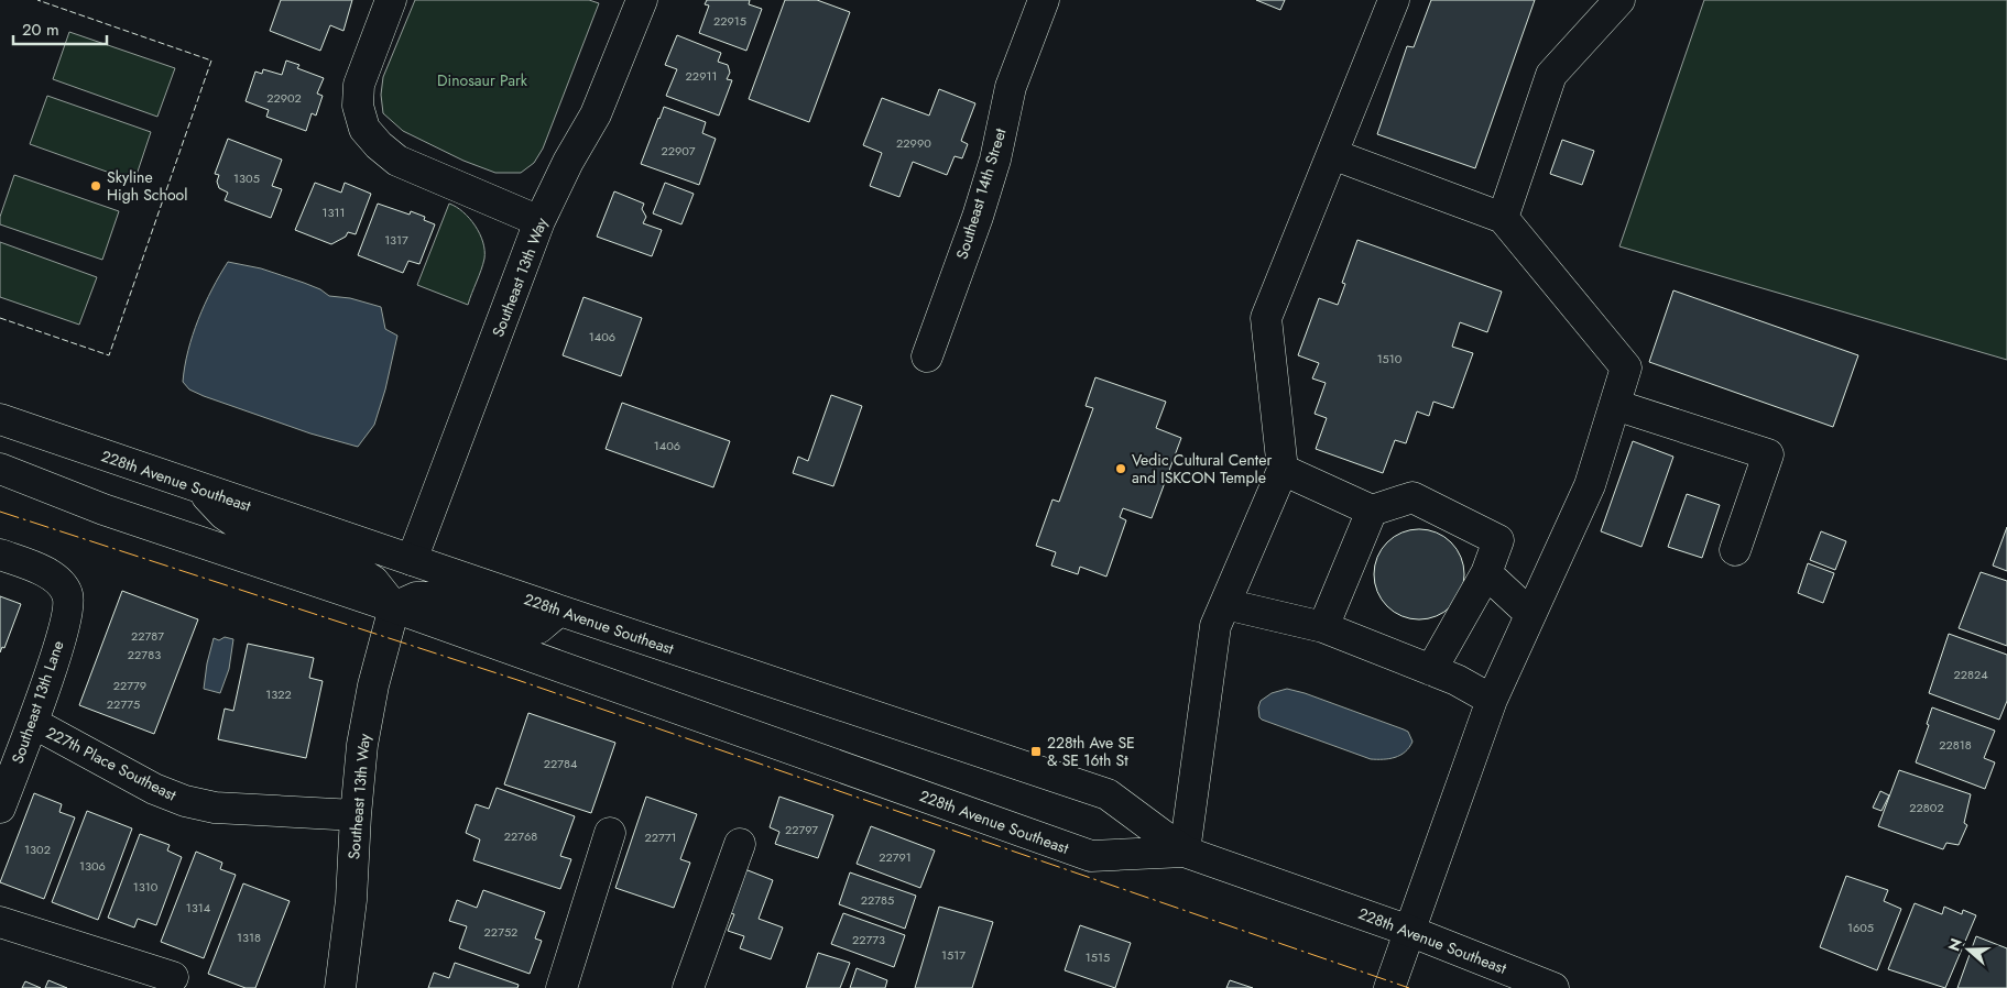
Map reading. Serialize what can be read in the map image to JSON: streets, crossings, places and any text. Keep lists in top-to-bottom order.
{
  "streets": {
    "main road": [
      "Southeast 14th Street",
      "Southeast 13th Way",
      "228th Avenue Southeast",
      "Southeast 13th Lane",
      "227th Place Southeast"
    ]
  },
  "crossings": [
    ["Southeast 13th Way", "228th Avenue Southeast"],
    ["Southeast 13th Way", "227th Place Southeast"],
    ["Southeast 13th Lane", "227th Place Southeast"]
  ],
  "parks": ["Dinosaur Park"],
  "places": {
    "other": ["Skyline High School", "Vedic Cultural Center and ISKCON Temple"],
    "transit": ["228th Ave SE & SE 16th St"]
  },
  "house_numbers": [
    "22915",
    "22911",
    "22902",
    "22990",
    "22907",
    "1305",
    "1311",
    "1317",
    "1406",
    "1510",
    "1406",
    "22787",
    "22783",
    "22824",
    "22779",
    "1322",
    "22775",
    "22818",
    "22784",
    "22802",
    "22797",
    "22768",
    "22771",
    "1302",
    "22791",
    "1306",
    "1310",
    "22785",
    "1314",
    "1605",
    "22752",
    "1318",
    "22773",
    "1517",
    "1515"
  ],
  "scale_bar": "20 m",
  "north": "left"
}
